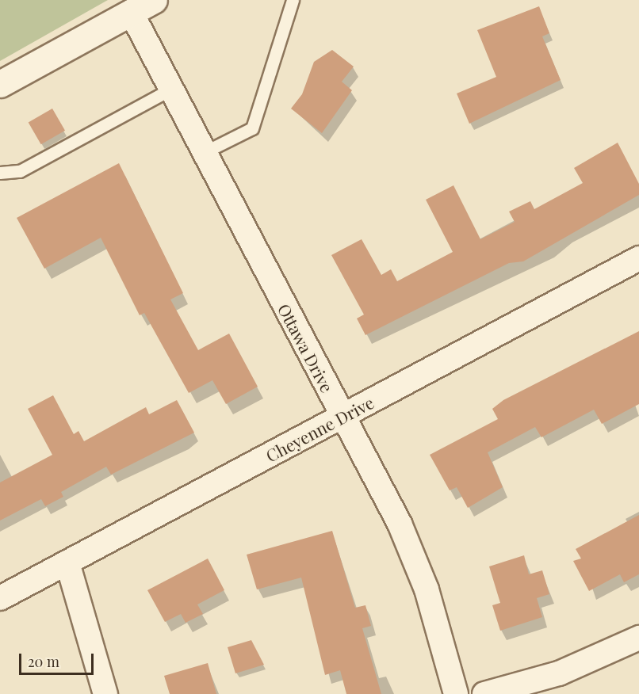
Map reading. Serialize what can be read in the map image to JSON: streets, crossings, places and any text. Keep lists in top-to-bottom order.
{
  "streets": {
    "street": ["Ottawa Drive", "Cheyenne Drive"]
  },
  "crossings": [
    ["Ottawa Drive", "Cheyenne Drive"]
  ],
  "scale_bar": "20 m"
}
